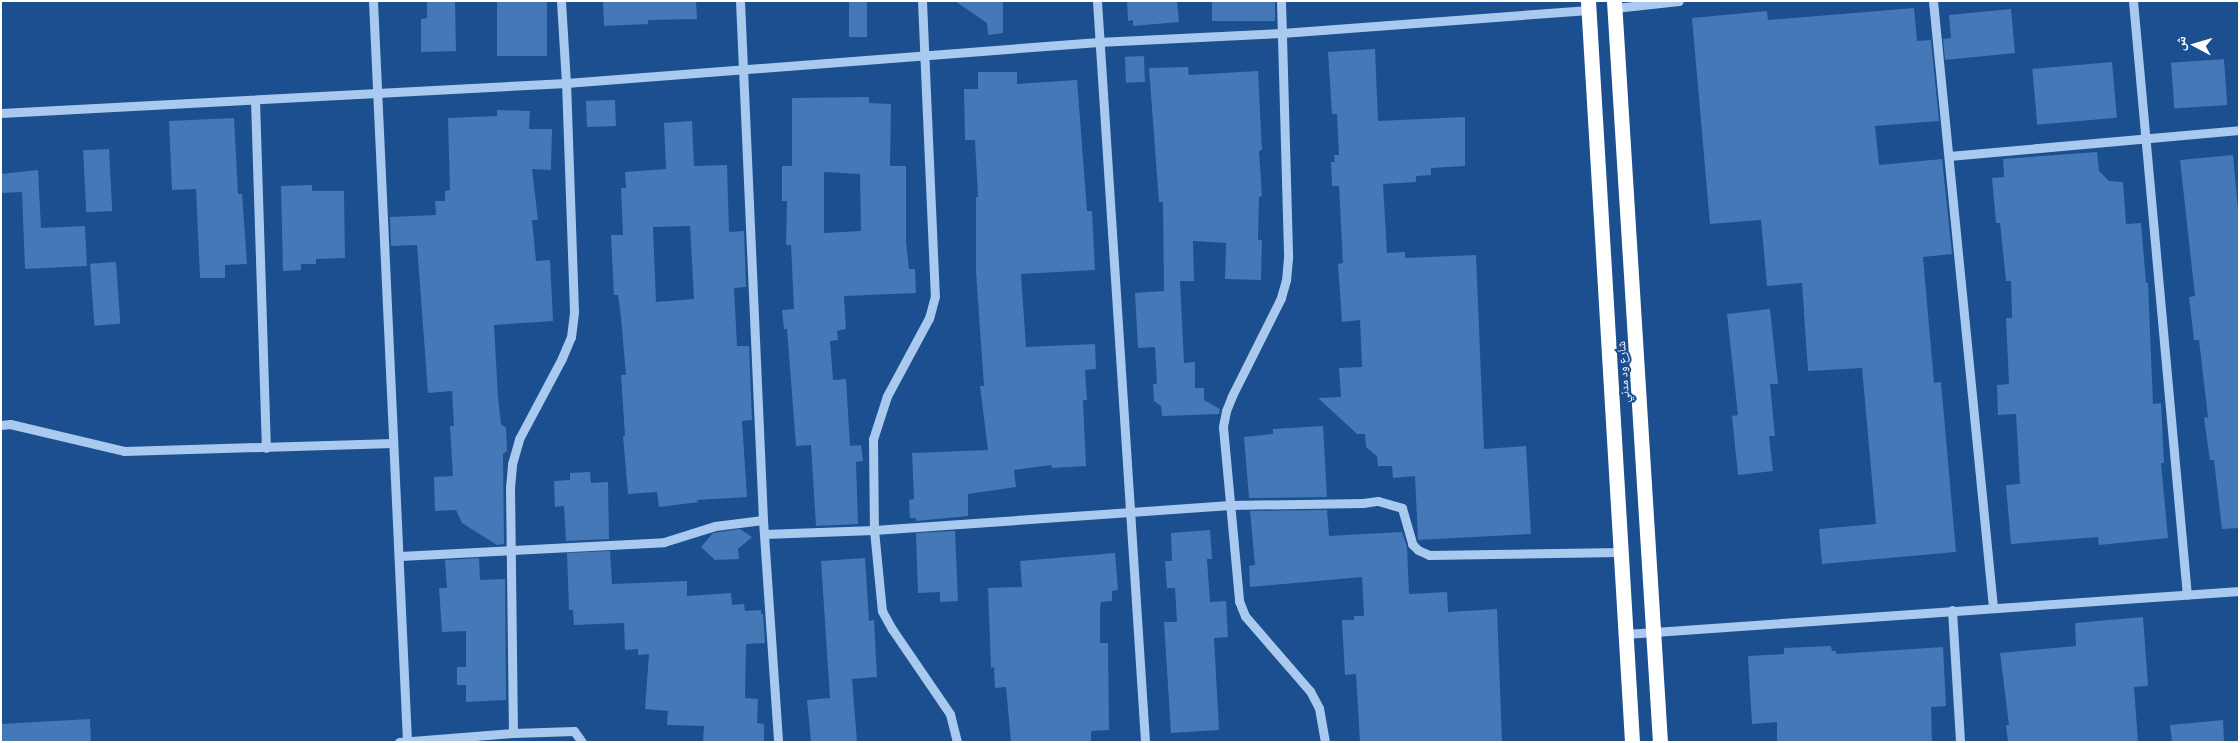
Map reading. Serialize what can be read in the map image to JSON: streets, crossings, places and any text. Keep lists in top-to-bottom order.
{
  "streets": {
    "highway": ["شارع ود مدني"]
  },
  "north": "left"
}
